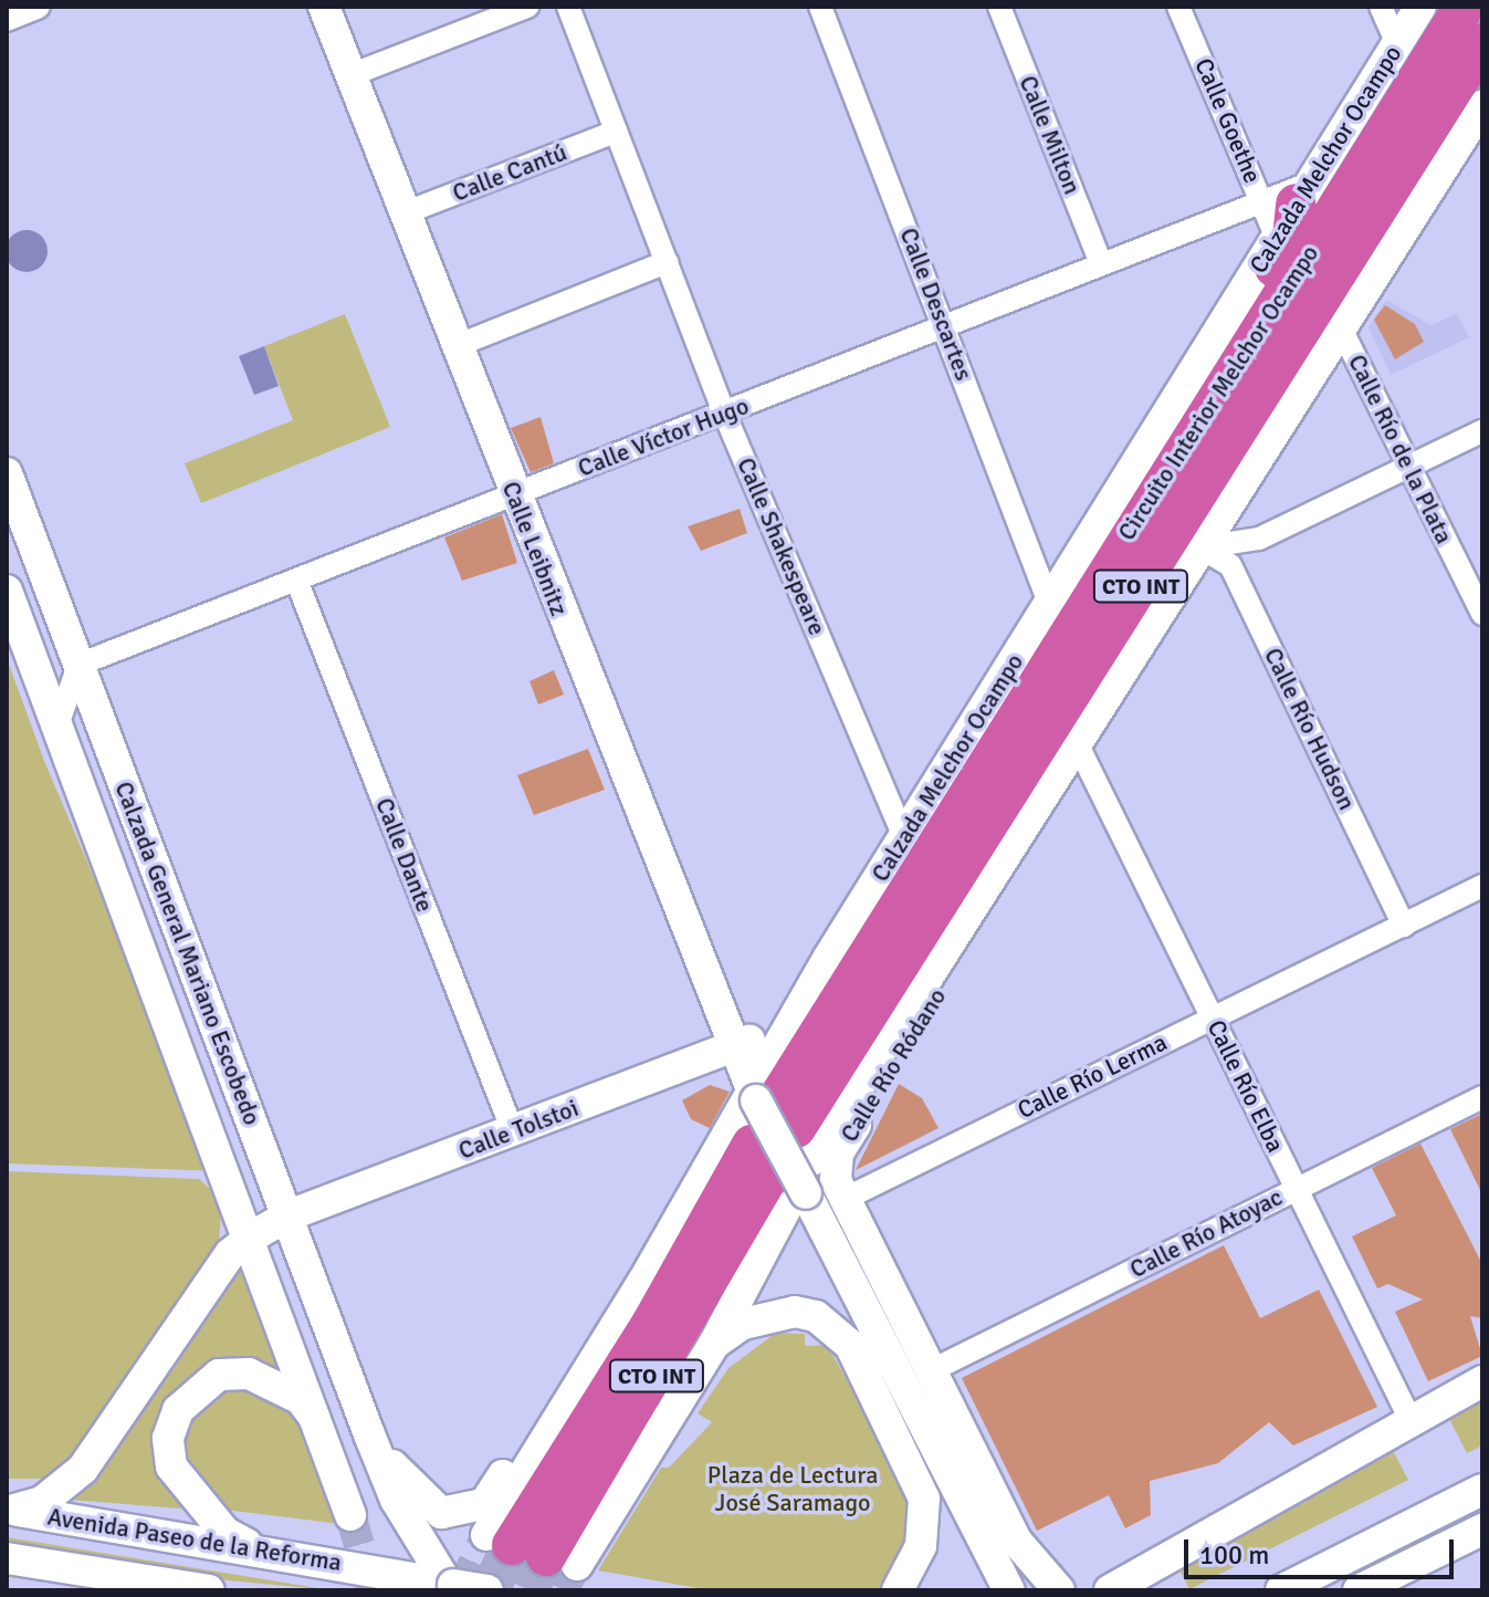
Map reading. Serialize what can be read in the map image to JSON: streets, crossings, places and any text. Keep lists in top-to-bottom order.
{
  "streets": {
    "highway": ["Circuito Interior Melchor Ocampo", "CTO INT"],
    "main road": [
      "Calzada Melchor Ocampo",
      "Calle Leibnitz",
      "Calzada General Mariano Escobedo",
      "Calle Río Ródano",
      "Calle Tolstoi",
      "Avenida Paseo de la Reforma"
    ],
    "street": [
      "Calle Goethe",
      "Calle Milton",
      "Calle Cantú",
      "Calle Descartes",
      "Calle Víctor Hugo",
      "Calle Río de la Plata",
      "Calle Shakespeare",
      "Calle Río Hudson",
      "Calle Dante",
      "Calle Río Lerma",
      "Calle Río Elba",
      "Calle Río Atoyac"
    ]
  },
  "crossings": [
    ["Calle Goethe", "Calzada Melchor Ocampo"],
    ["Calle Goethe", "Calle Víctor Hugo"],
    ["Calle Milton", "Calle Víctor Hugo"],
    ["Calzada Melchor Ocampo", "Calle Descartes"],
    ["Calzada Melchor Ocampo", "Circuito Interior Melchor Ocampo"],
    ["Calzada Melchor Ocampo", "Calle Víctor Hugo"],
    ["Calzada Melchor Ocampo", "Calle Río de la Plata"],
    ["Calzada Melchor Ocampo", "Calle Shakespeare"],
    ["Calzada Melchor Ocampo", "Calle Leibnitz"],
    ["Calzada Melchor Ocampo", "CTO INT"],
    ["Calzada Melchor Ocampo", "Calle Río Hudson"],
    ["Calzada Melchor Ocampo", "Calle Río Ródano"],
    ["Calzada Melchor Ocampo", "Calle Tolstoi"],
    ["Calle Cantú", "Calle Shakespeare"],
    ["Calle Cantú", "Calle Leibnitz"],
    ["Calle Descartes", "Calle Víctor Hugo"],
    ["Circuito Interior Melchor Ocampo", "Calle Leibnitz"],
    ["Calle Víctor Hugo", "Calle Shakespeare"],
    ["Calle Víctor Hugo", "Calle Leibnitz"],
    ["Calle Víctor Hugo", "Calle Dante"],
    ["Calle Víctor Hugo", "Calzada General Mariano Escobedo"],
    ["Calle Leibnitz", "Calle Tolstoi"],
    ["Calle Río Hudson", "Calle Río Lerma"],
    ["Calle Dante", "Calle Tolstoi"],
    ["Calzada General Mariano Escobedo", "Calle Tolstoi"],
    ["Calzada General Mariano Escobedo", "Avenida Paseo de la Reforma"],
    ["Calle Río Ródano", "Calle Río Lerma"],
    ["Calle Río Ródano", "Calle Río Elba"],
    ["Calle Río Ródano", "Calle Río Atoyac"],
    ["Calle Río Lerma", "Calle Río Elba"],
    ["Calle Río Elba", "Calle Río Atoyac"],
    ["Calle Tolstoi", "Avenida Paseo de la Reforma"]
  ],
  "parks": ["Plaza de Lectura José Saramago"],
  "scale_bar": "100 m"
}
